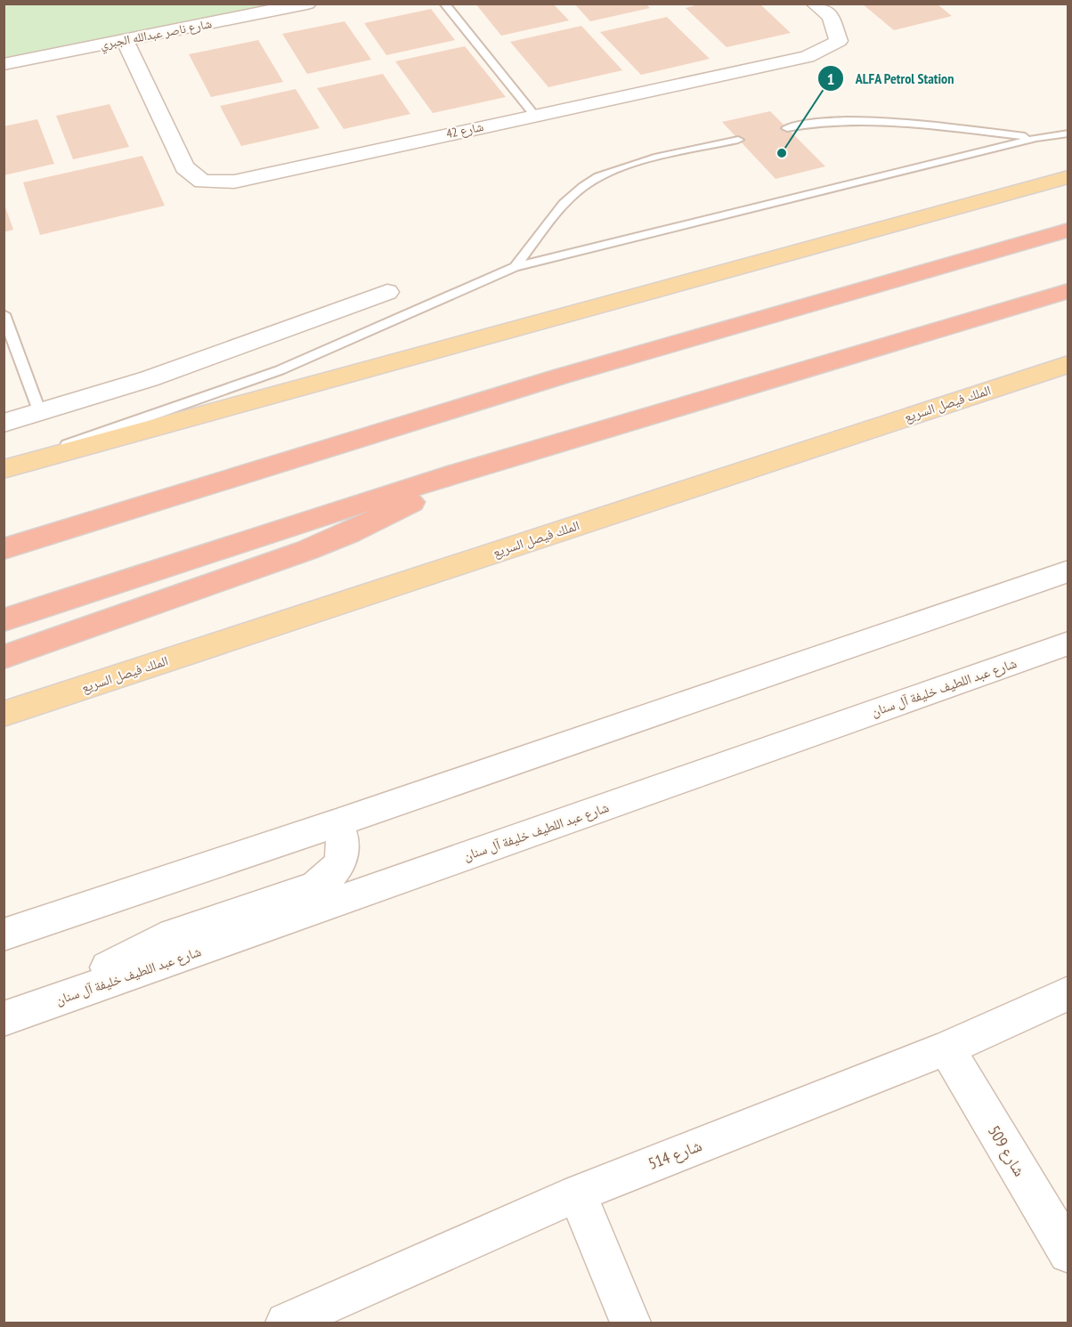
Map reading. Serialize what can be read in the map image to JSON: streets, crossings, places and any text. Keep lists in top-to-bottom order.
{
  "streets": {
    "main road": ["الملك فيصل السريع"],
    "street": [
      "شارع ناصر عبدالله الجبري",
      "شارع 42",
      "شارع عبد اللطيف خليفة آل سنان",
      "شارع 509",
      "شارع 514"
    ]
  },
  "crossings": [
    ["شارع ناصر عبدالله الجبري", "شارع 42"],
    ["شارع 509", "شارع 514"]
  ],
  "places": ["ALFA Petrol Station"]
}
